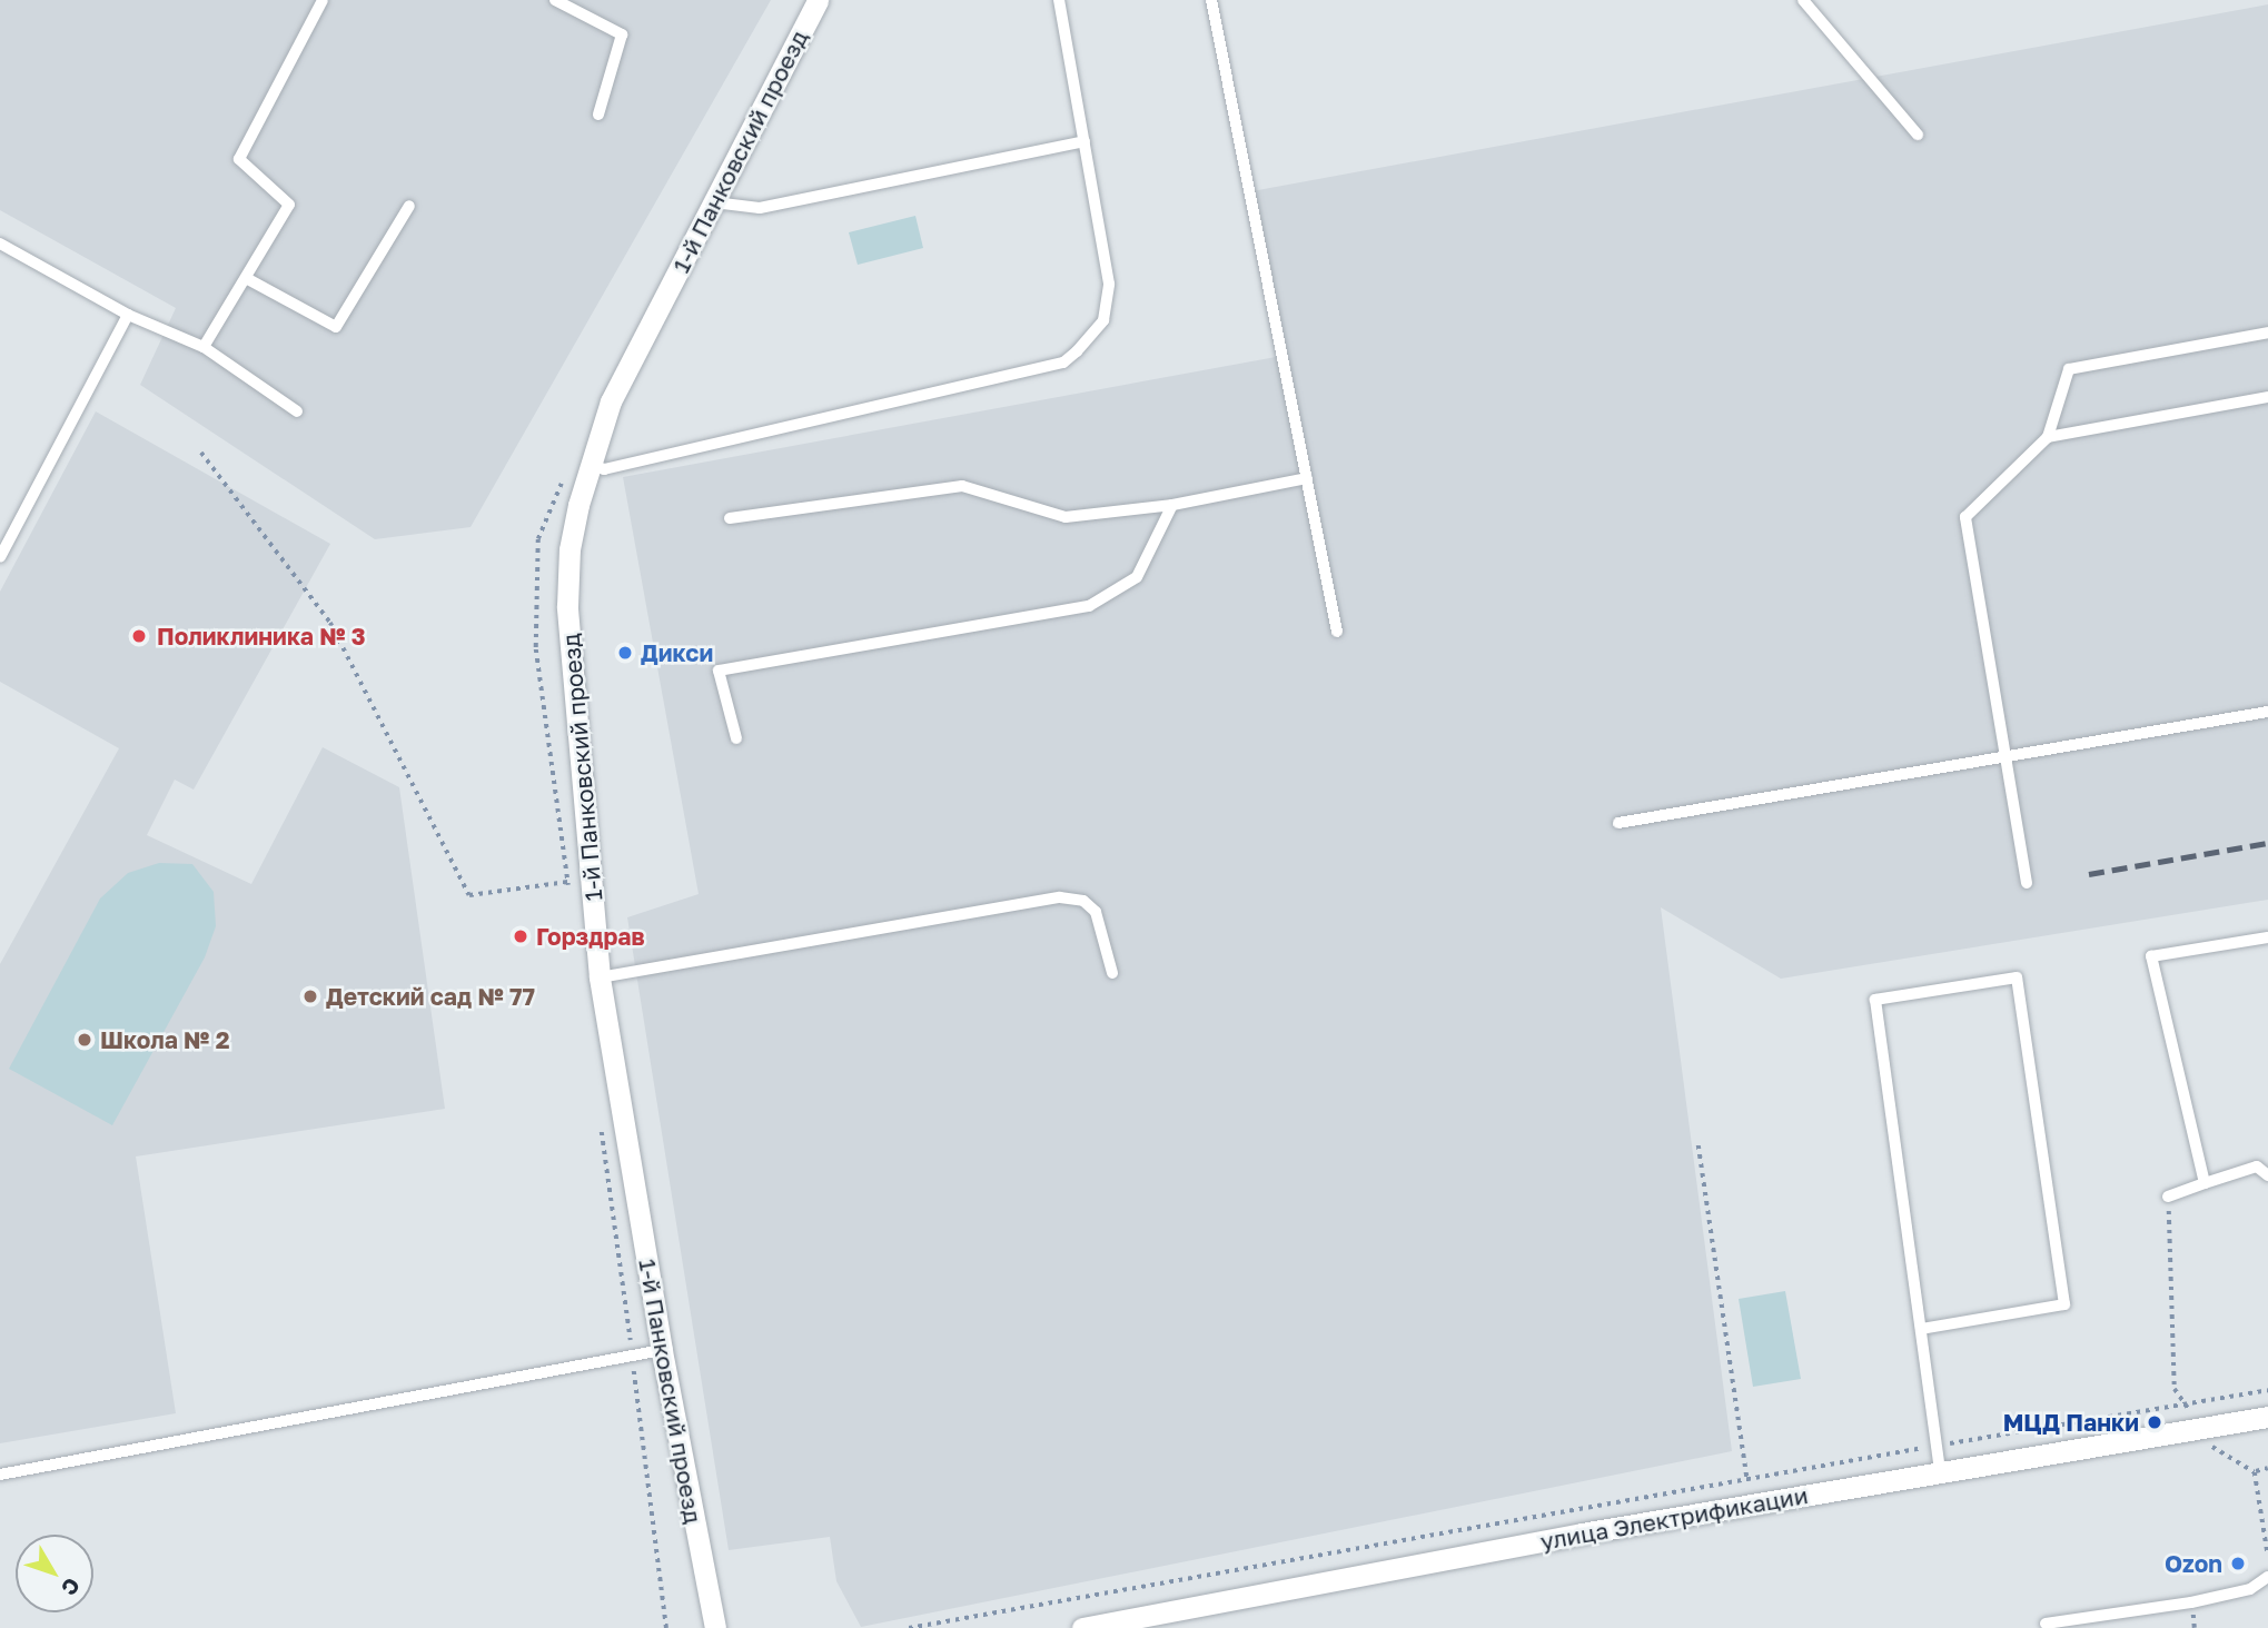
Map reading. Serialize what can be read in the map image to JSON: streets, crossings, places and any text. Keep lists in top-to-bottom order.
{
  "streets": {
    "street": ["1-й Панковский проезд", "улица Электрификации"]
  },
  "places": [
    "Поликлиника № 3",
    "Дикси",
    "Горздрав",
    "Детский сад № 77",
    "Школа № 2",
    "МЦД Панки",
    "Ozon"
  ],
  "north": "bottom right"
}
